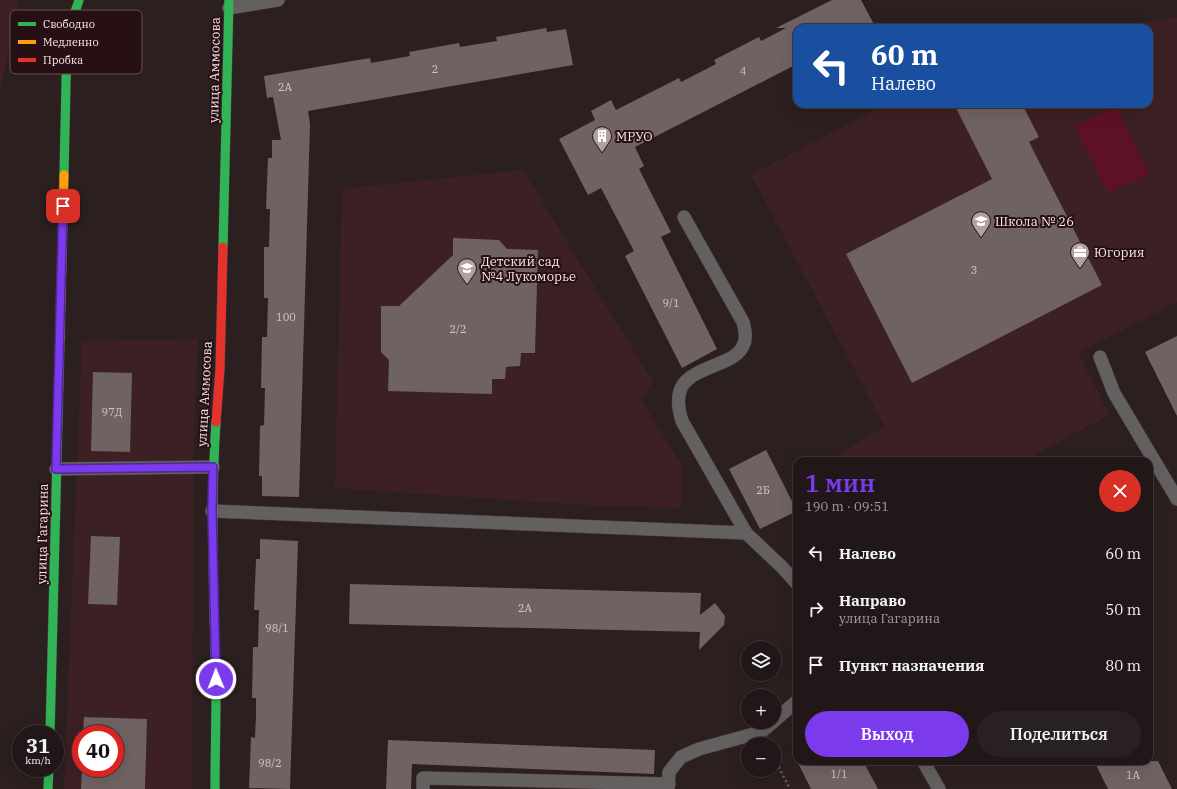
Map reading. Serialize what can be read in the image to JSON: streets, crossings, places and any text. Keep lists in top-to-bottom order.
{
  "streets": {
    "street": ["улица Аммосова", "улица Гагарина"]
  },
  "places": {
    "building": ["МРУО"],
    "school or university": ["Школа № 26", "Детский сад №4 Лукоморье"],
    "office": ["Югория"]
  },
  "house_numbers": [
    "2",
    "4",
    "2А",
    "3",
    "9/1",
    "100",
    "2/2",
    "97Д",
    "2Б",
    "2А",
    "98/1",
    "98/2",
    "1/1",
    "1А"
  ],
  "legend": ["Свободно", "Медленно", "Пробка"],
  "page": {
    "turn": ["60 m", "Налево"],
    "heading": ["1 мин", "190 m · 09:51"],
    "list": [
      {
        "name": "Налево",
        "value": "60 m"
      },
      {
        "name": "Направо",
        "note": "улица Гагарина",
        "value": "50 m"
      },
      {
        "name": "Пункт назначения",
        "value": "80 m"
      }
    ],
    "map_buttons": ["+", "−"],
    "buttons": ["Выход", "Поделиться"],
    "speed": "31 km/h",
    "limit": "40"
  }
}
